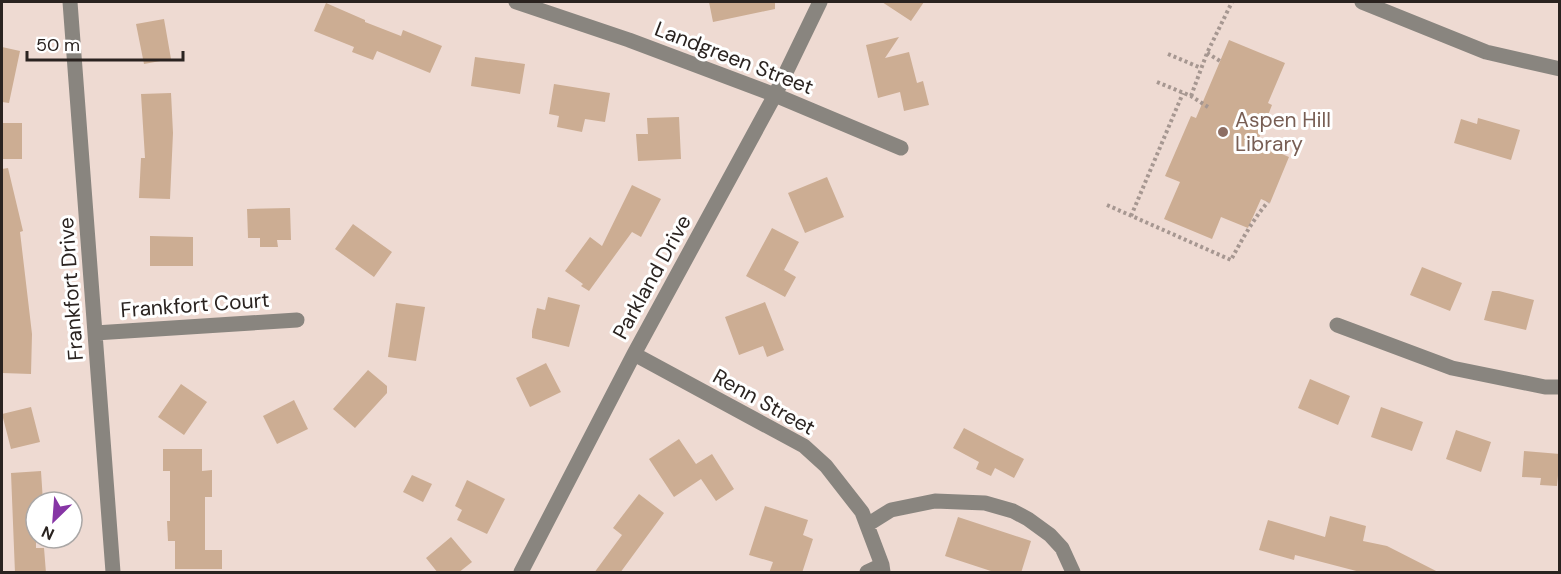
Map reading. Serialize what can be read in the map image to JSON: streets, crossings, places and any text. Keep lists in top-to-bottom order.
{
  "streets": {
    "street": [
      "Landgreen Street",
      "Parkland Drive",
      "Frankfort Drive",
      "Frankfort Court",
      "Renn Street"
    ]
  },
  "crossings": [
    ["Landgreen Street", "Parkland Drive"],
    ["Parkland Drive", "Renn Street"],
    ["Frankfort Drive", "Frankfort Court"]
  ],
  "places": ["Aspen Hill Library"],
  "scale_bar": "50 m",
  "north": "bottom left"
}
